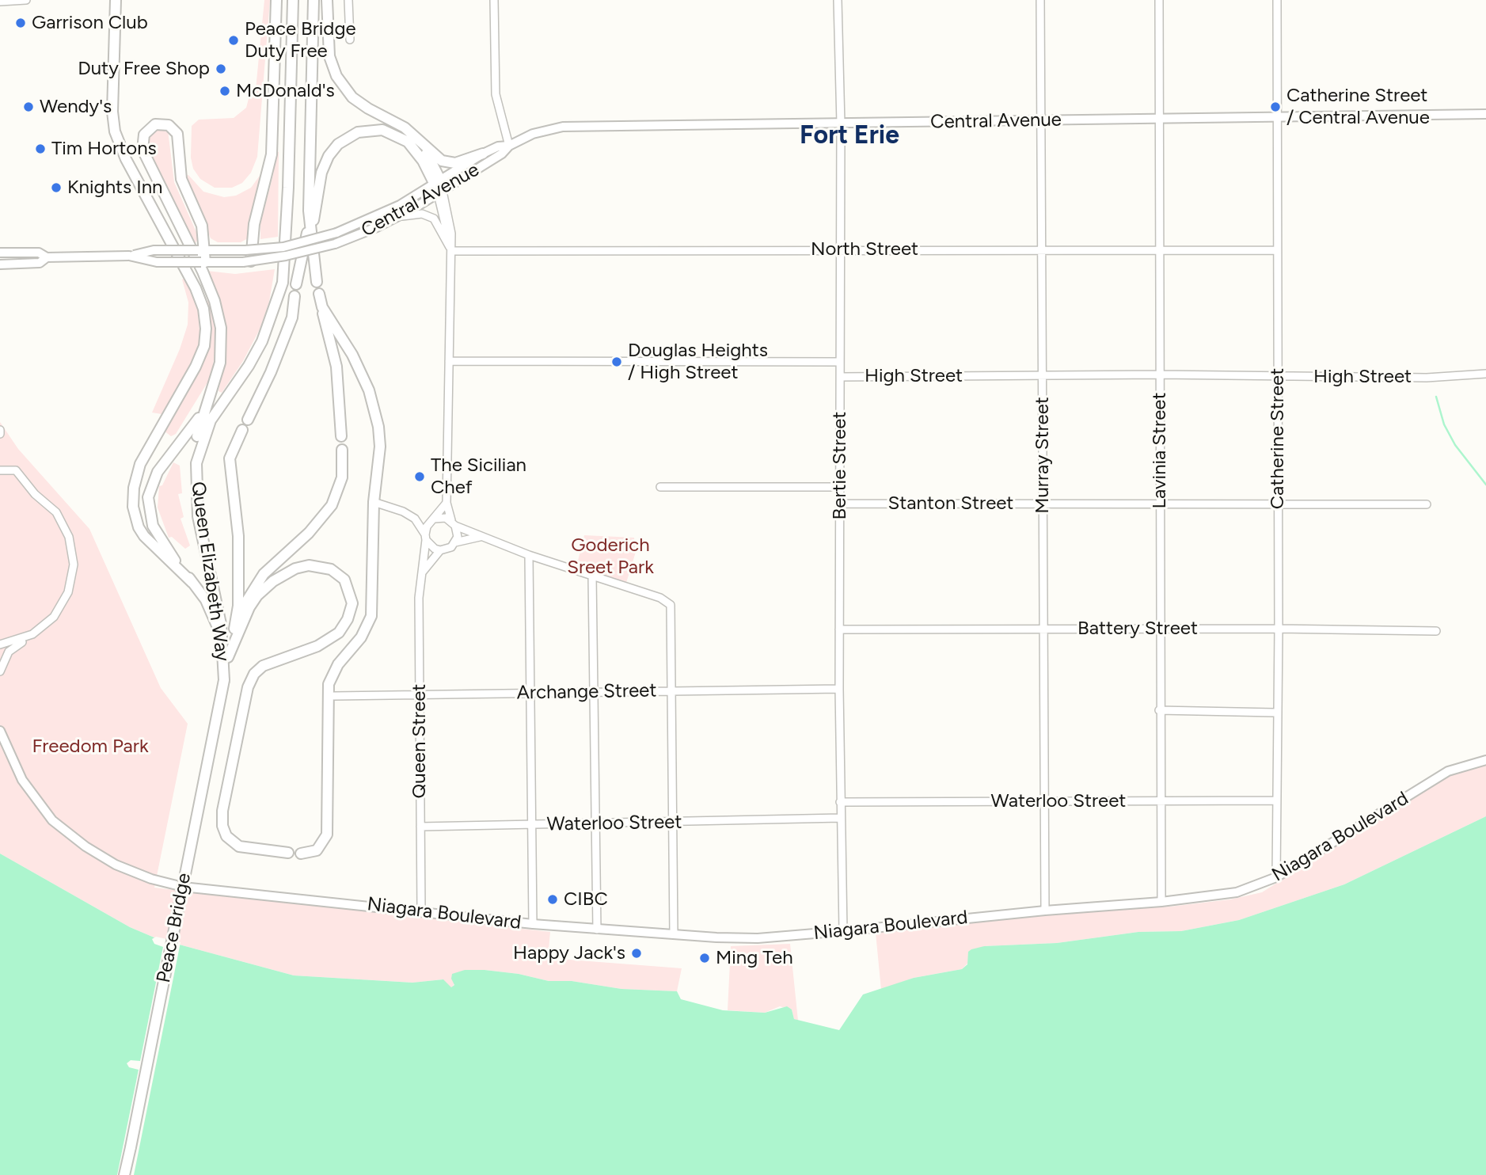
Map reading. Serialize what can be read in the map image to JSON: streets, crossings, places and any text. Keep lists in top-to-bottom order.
{
  "streets": {
    "highway": ["Queen Elizabeth Way", "Peace Bridge"],
    "main road": ["Central Avenue", "Niagara Boulevard"],
    "street": [
      "North Street",
      "High Street",
      "Catherine Street",
      "Lavinia Street",
      "Murray Street",
      "Bertie Street",
      "Stanton Street",
      "Battery Street",
      "Archange Street",
      "Queen Street",
      "Waterloo Street"
    ]
  },
  "crossings": [
    ["Central Avenue", "Catherine Street"],
    ["Central Avenue", "Lavinia Street"],
    ["Central Avenue", "Murray Street"],
    ["Central Avenue", "Bertie Street"],
    ["North Street", "Catherine Street"],
    ["North Street", "Lavinia Street"],
    ["North Street", "Murray Street"],
    ["North Street", "Bertie Street"],
    ["High Street", "Catherine Street"],
    ["High Street", "Lavinia Street"],
    ["High Street", "Murray Street"],
    ["High Street", "Bertie Street"],
    ["Catherine Street", "Stanton Street"],
    ["Catherine Street", "Battery Street"],
    ["Catherine Street", "Waterloo Street"],
    ["Catherine Street", "Niagara Boulevard"],
    ["Lavinia Street", "Stanton Street"],
    ["Lavinia Street", "Battery Street"],
    ["Lavinia Street", "Waterloo Street"],
    ["Lavinia Street", "Niagara Boulevard"],
    ["Murray Street", "Stanton Street"],
    ["Murray Street", "Battery Street"],
    ["Murray Street", "Waterloo Street"],
    ["Murray Street", "Niagara Boulevard"],
    ["Bertie Street", "Stanton Street"],
    ["Bertie Street", "Battery Street"],
    ["Bertie Street", "Archange Street"],
    ["Bertie Street", "Waterloo Street"],
    ["Bertie Street", "Niagara Boulevard"],
    ["Queen Elizabeth Way", "Peace Bridge"],
    ["Archange Street", "Queen Street"],
    ["Queen Street", "Waterloo Street"],
    ["Queen Street", "Niagara Boulevard"]
  ],
  "districts": ["Fort Erie"],
  "parks": ["Goderich Sreet Park", "Freedom Park"],
  "places": [
    "Garrison Club",
    "Peace Bridge Duty Free",
    "Duty Free Shop",
    "McDonald's",
    "Wendy's",
    "Catherine Street / Central Avenue",
    "Tim Hortons",
    "Knights Inn",
    "Douglas Heights / High Street",
    "The Sicilian Chef",
    "CIBC",
    "Happy Jack's",
    "Ming Teh"
  ]
}
